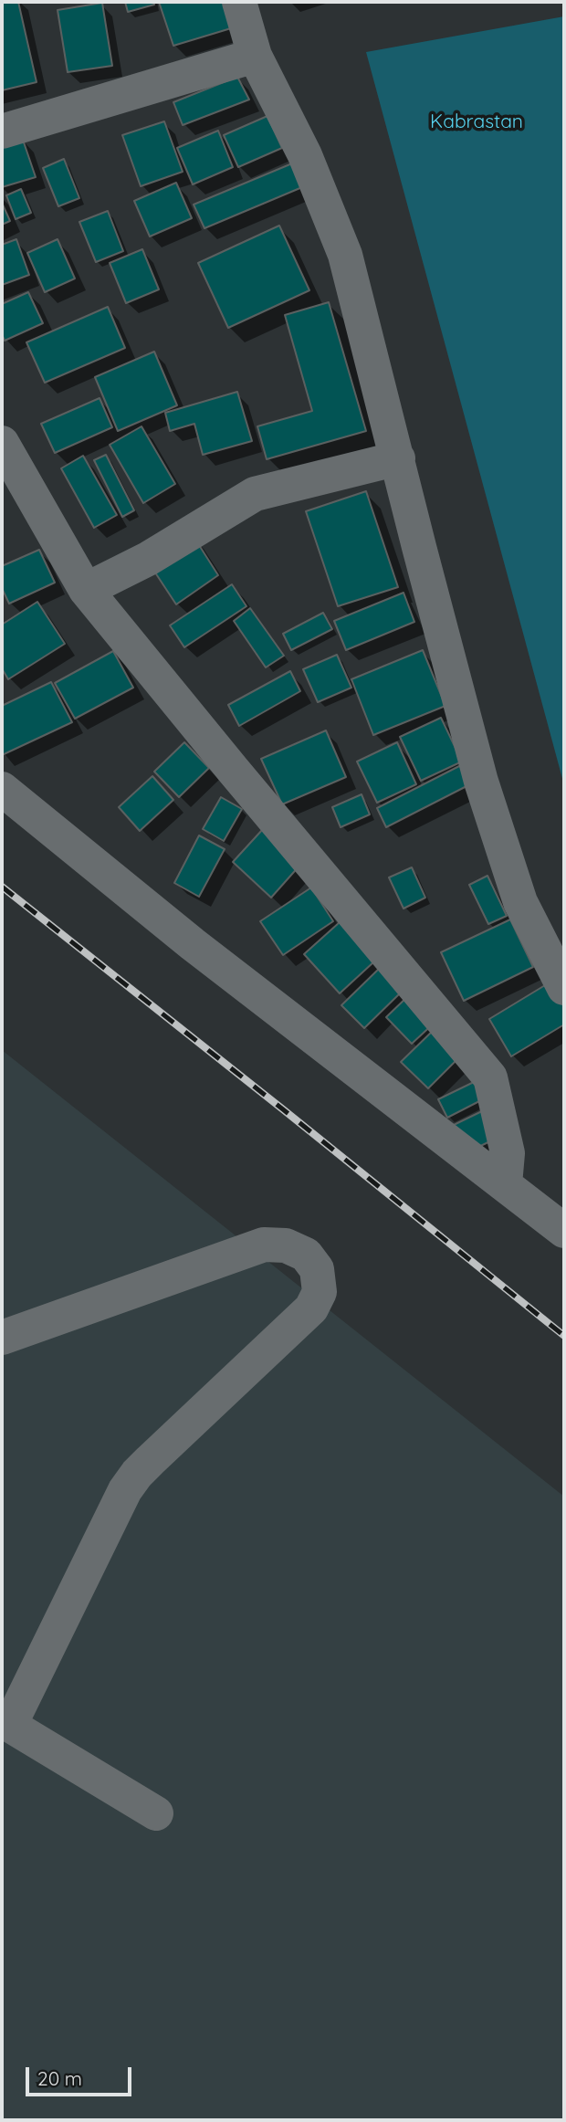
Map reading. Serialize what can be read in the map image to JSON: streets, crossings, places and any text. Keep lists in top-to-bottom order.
{
  "parks": ["Kabrastan"],
  "scale_bar": "20 m"
}
